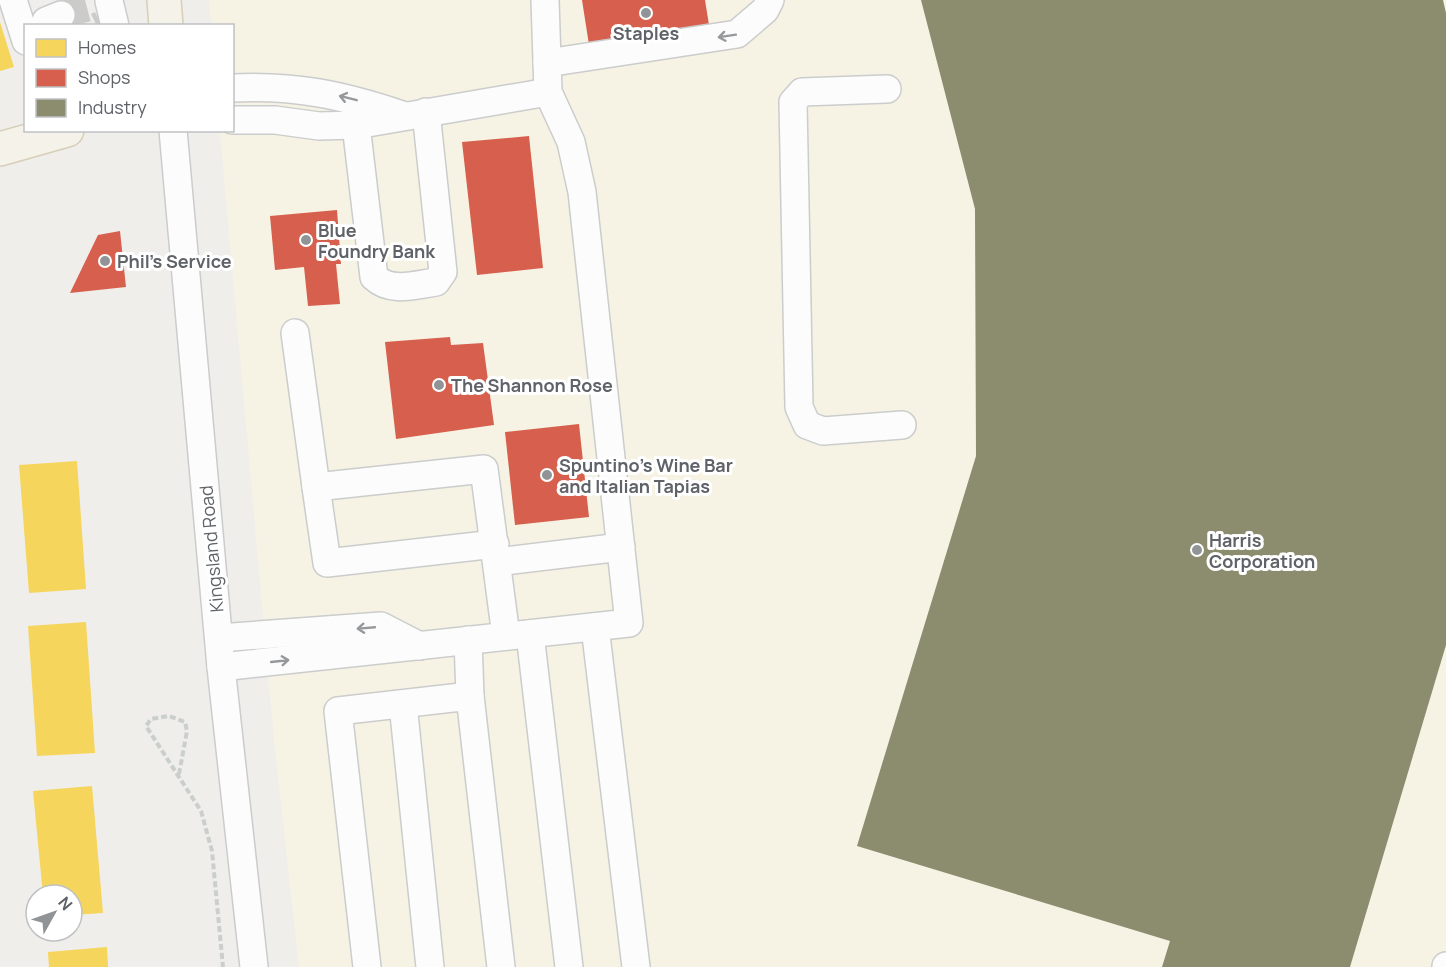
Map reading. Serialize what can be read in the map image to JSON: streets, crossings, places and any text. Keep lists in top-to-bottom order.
{
  "streets": {
    "street": ["Kingsland Road"]
  },
  "places": [
    "Staples",
    "Blue Foundry Bank",
    "Phil's Service",
    "The Shannon Rose",
    "Spuntino's Wine Bar and Italian Tapias",
    "Harris Corporation"
  ],
  "legend": ["Homes", "Shops", "Industry"],
  "north": "top right"
}
